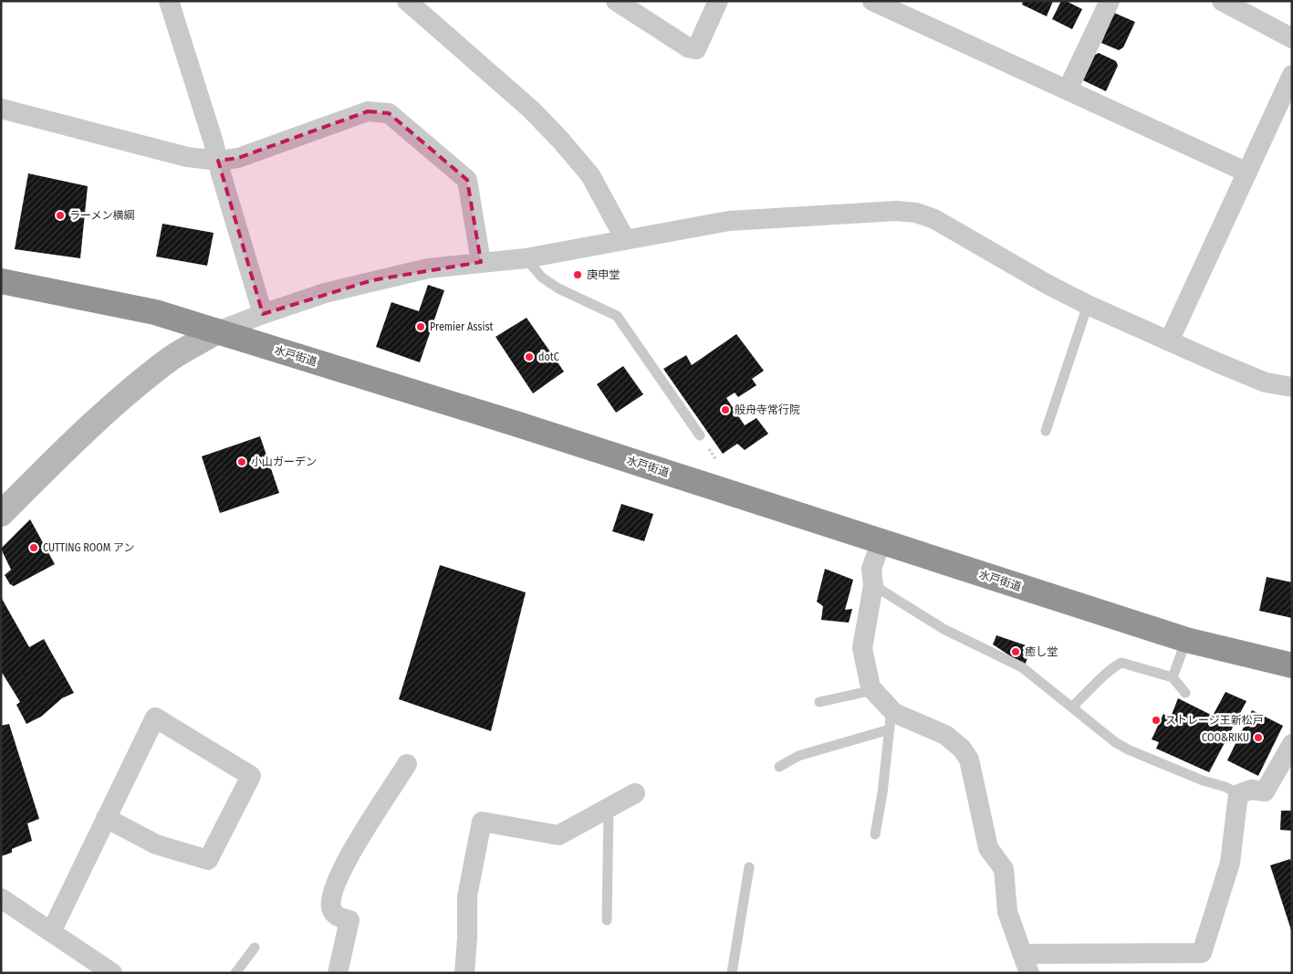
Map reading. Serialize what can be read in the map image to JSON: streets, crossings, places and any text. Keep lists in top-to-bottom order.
{
  "streets": {
    "highway": ["水戸街道"]
  },
  "places": [
    "ラーメン横綱",
    "庚申堂",
    "Premier Assist",
    "dotC",
    "般舟寺常行院",
    "小山ガーデン",
    "CUTTING ROOM アン",
    "癒し堂",
    "ストレージ王新松戸",
    "COO&RIKU"
  ]
}
